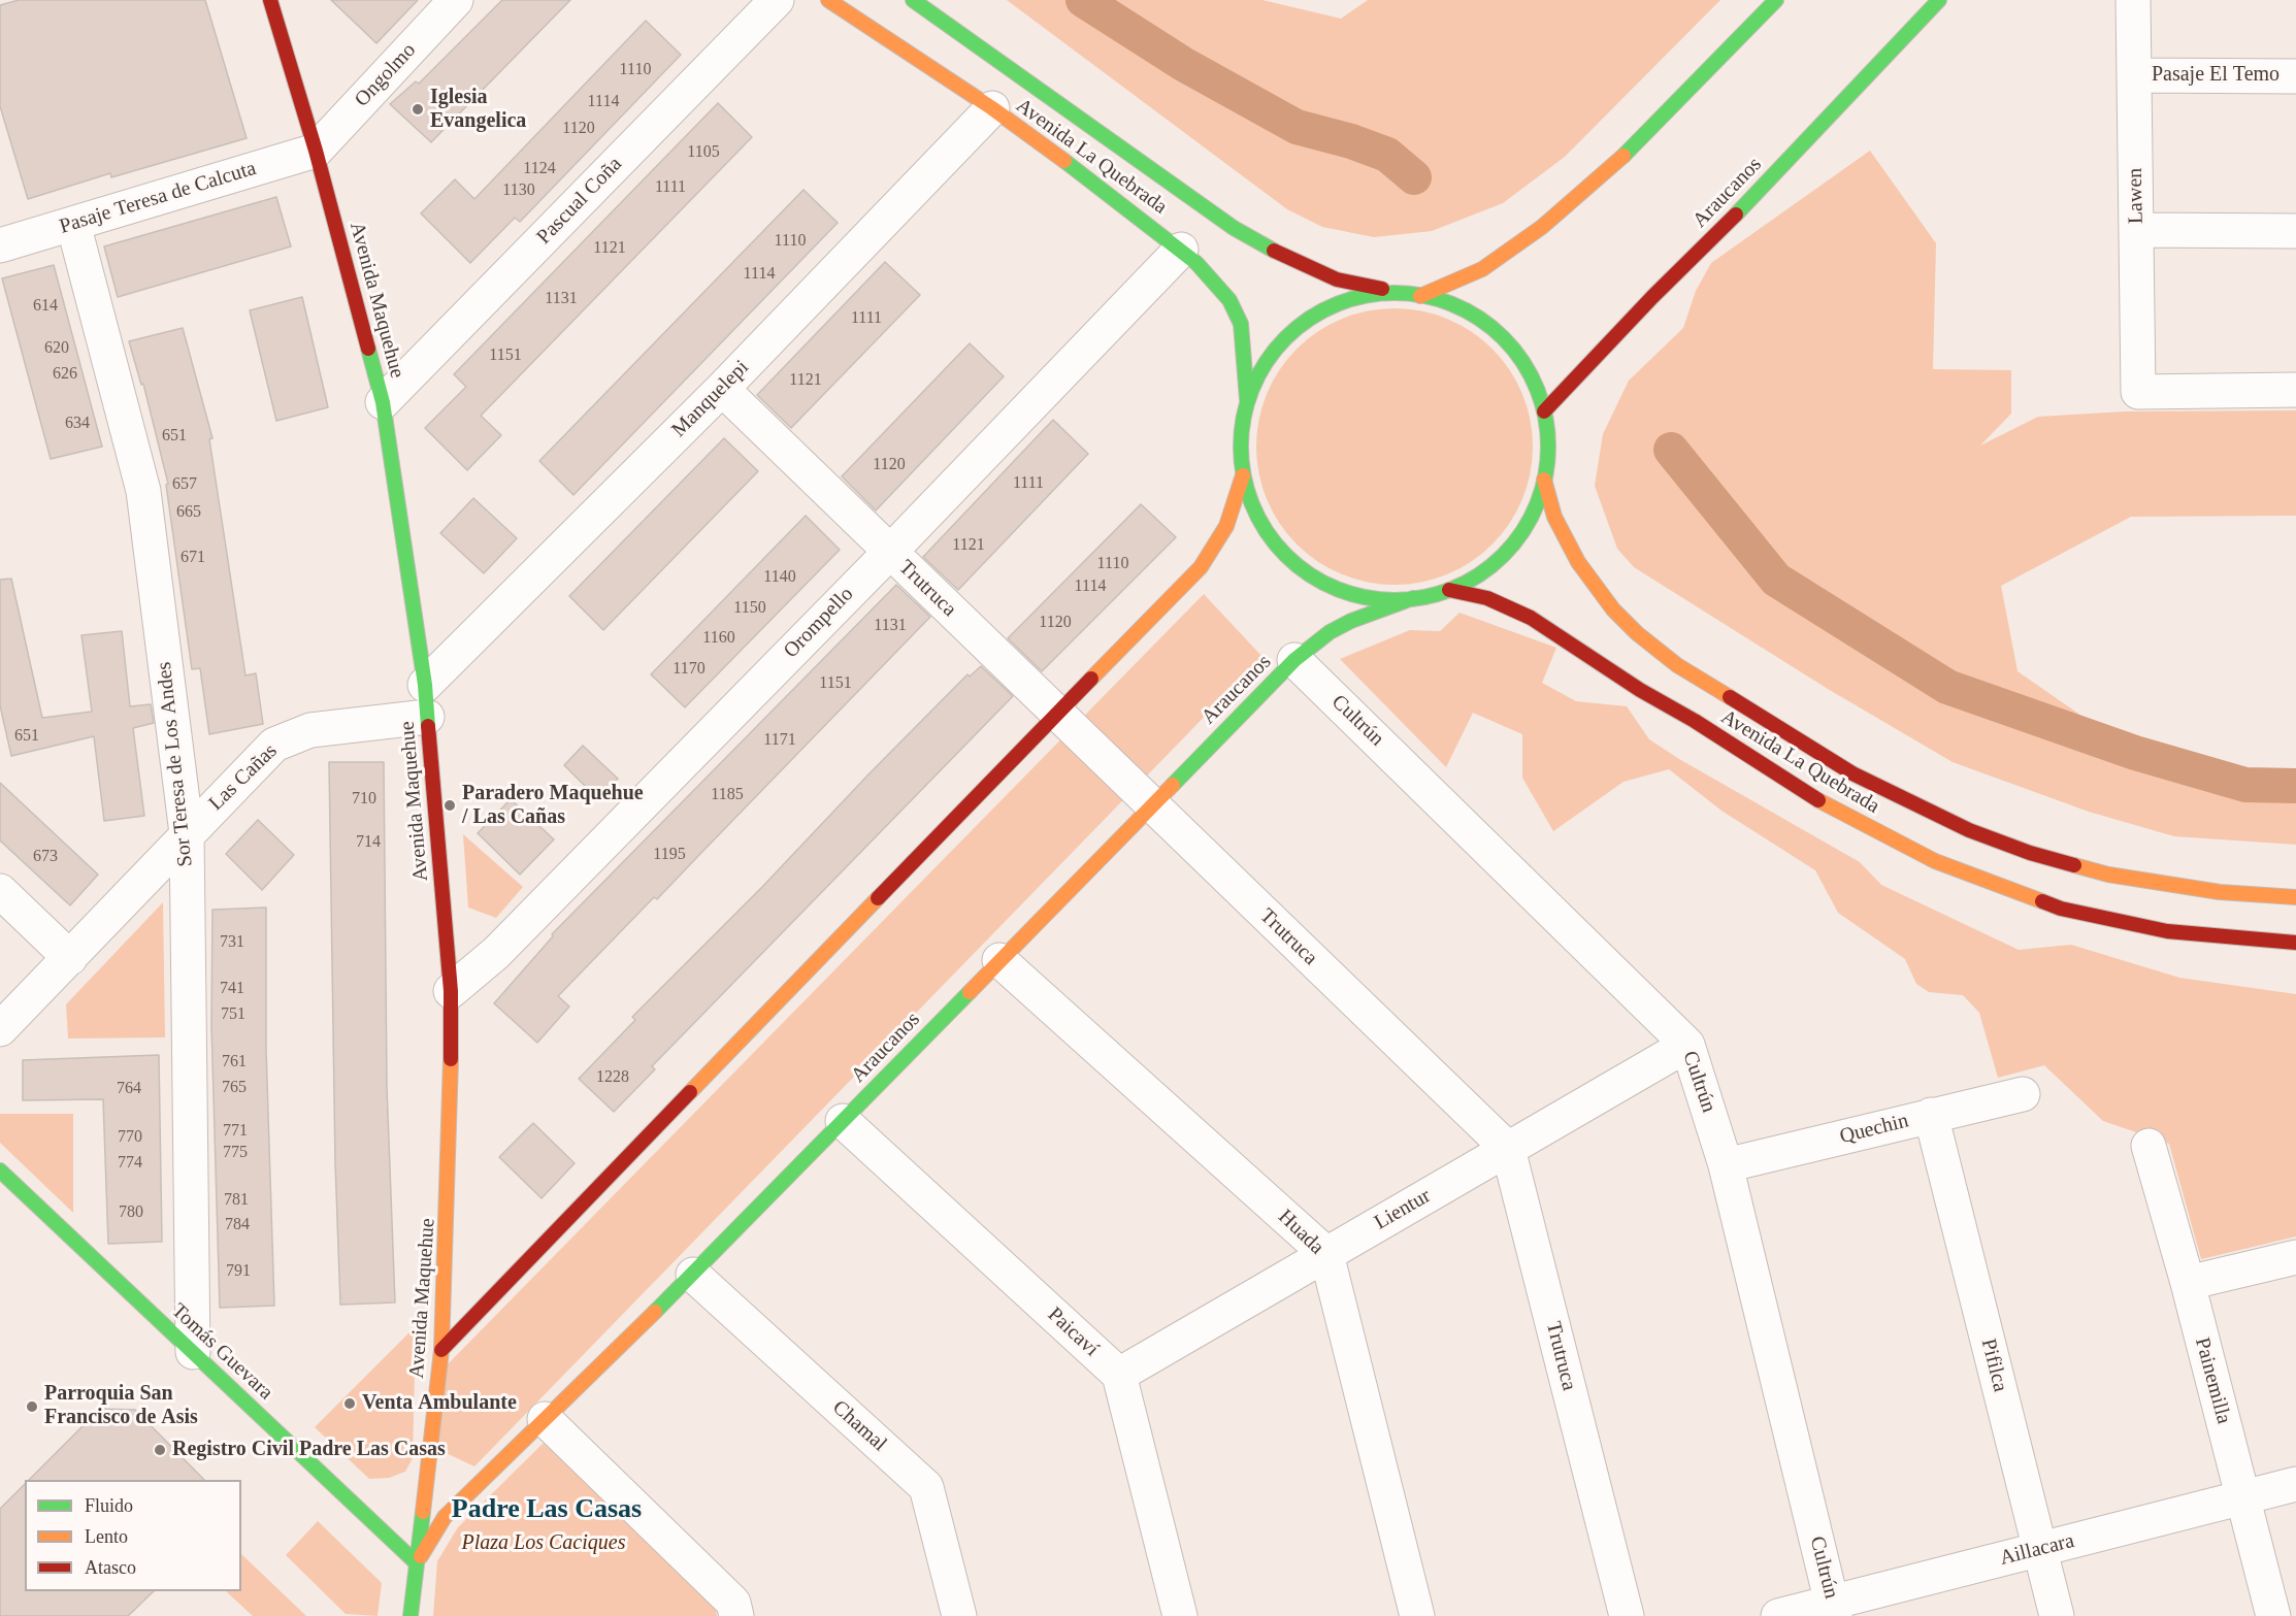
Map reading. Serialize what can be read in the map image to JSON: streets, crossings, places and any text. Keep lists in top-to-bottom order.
{
  "streets": {
    "main road": [
      "Avenida La Quebrada",
      "Araucanos",
      "Avenida Maquehue",
      "Tomás Guevara"
    ],
    "street": [
      "Ongolmo",
      "Pasaje El Temo",
      "Lawen",
      "Pasaje Teresa de Calcuta",
      "Pascual Coña",
      "Manquelepi",
      "Trutruca",
      "Orompello",
      "Cultrún",
      "Sor Teresa de Los Andes",
      "Las Cañas",
      "Quechin",
      "Lientur",
      "Huada",
      "Paicaví",
      "Pifilca",
      "Painemilla",
      "Chamal",
      "Aillacara"
    ]
  },
  "crossings": [
    ["Ongolmo", "Pasaje Teresa de Calcuta"],
    ["Ongolmo", "Avenida Maquehue"],
    ["Pasaje El Temo", "Lawen"],
    ["Avenida La Quebrada", "Manquelepi"],
    ["Avenida La Quebrada", "Orompello"],
    ["Araucanos", "Avenida Maquehue"],
    ["Araucanos", "Trutruca"],
    ["Araucanos", "Cultrún"],
    ["Araucanos", "Huada"],
    ["Araucanos", "Paicaví"],
    ["Araucanos", "Tomás Guevara"],
    ["Araucanos", "Chamal"],
    ["Pasaje Teresa de Calcuta", "Avenida Maquehue"],
    ["Pasaje Teresa de Calcuta", "Sor Teresa de Los Andes"],
    ["Pascual Coña", "Avenida Maquehue"],
    ["Avenida Maquehue", "Manquelepi"],
    ["Avenida Maquehue", "Orompello"],
    ["Avenida Maquehue", "Las Cañas"],
    ["Avenida Maquehue", "Tomás Guevara"],
    ["Manquelepi", "Trutruca"],
    ["Manquelepi", "Las Cañas"],
    ["Trutruca", "Orompello"],
    ["Trutruca", "Lientur"],
    ["Cultrún", "Quechin"],
    ["Cultrún", "Lientur"],
    ["Cultrún", "Aillacara"],
    ["Sor Teresa de Los Andes", "Las Cañas"],
    ["Sor Teresa de Los Andes", "Tomás Guevara"],
    ["Quechin", "Pifilca"],
    ["Lientur", "Huada"],
    ["Lientur", "Paicaví"],
    ["Pifilca", "Aillacara"],
    ["Painemilla", "Aillacara"]
  ],
  "districts": ["Padre Las Casas"],
  "parks": ["Plaza Los Caciques"],
  "places": [
    "Iglesia Evangelica",
    "Paradero Maquehue / Las Cañas",
    "Venta Ambulante",
    "Parroquia San Francisco de Asis",
    "Registro Civil Padre Las Casas"
  ],
  "house_numbers": [
    "1110",
    "1114",
    "1120",
    "1105",
    "1124",
    "1111",
    "1130",
    "1110",
    "1121",
    "1114",
    "1131",
    "614",
    "1111",
    "620",
    "1151",
    "626",
    "1121",
    "634",
    "651",
    "1120",
    "1111",
    "657",
    "665",
    "1121",
    "671",
    "1110",
    "1140",
    "1114",
    "1150",
    "1120",
    "1131",
    "1160",
    "1170",
    "1151",
    "651",
    "1171",
    "1185",
    "710",
    "714",
    "1195",
    "673",
    "731",
    "741",
    "751",
    "761",
    "1228",
    "765",
    "764",
    "771",
    "770",
    "775",
    "774",
    "781",
    "780",
    "784",
    "791"
  ],
  "legend": ["Fluido", "Lento", "Atasco"]
}
